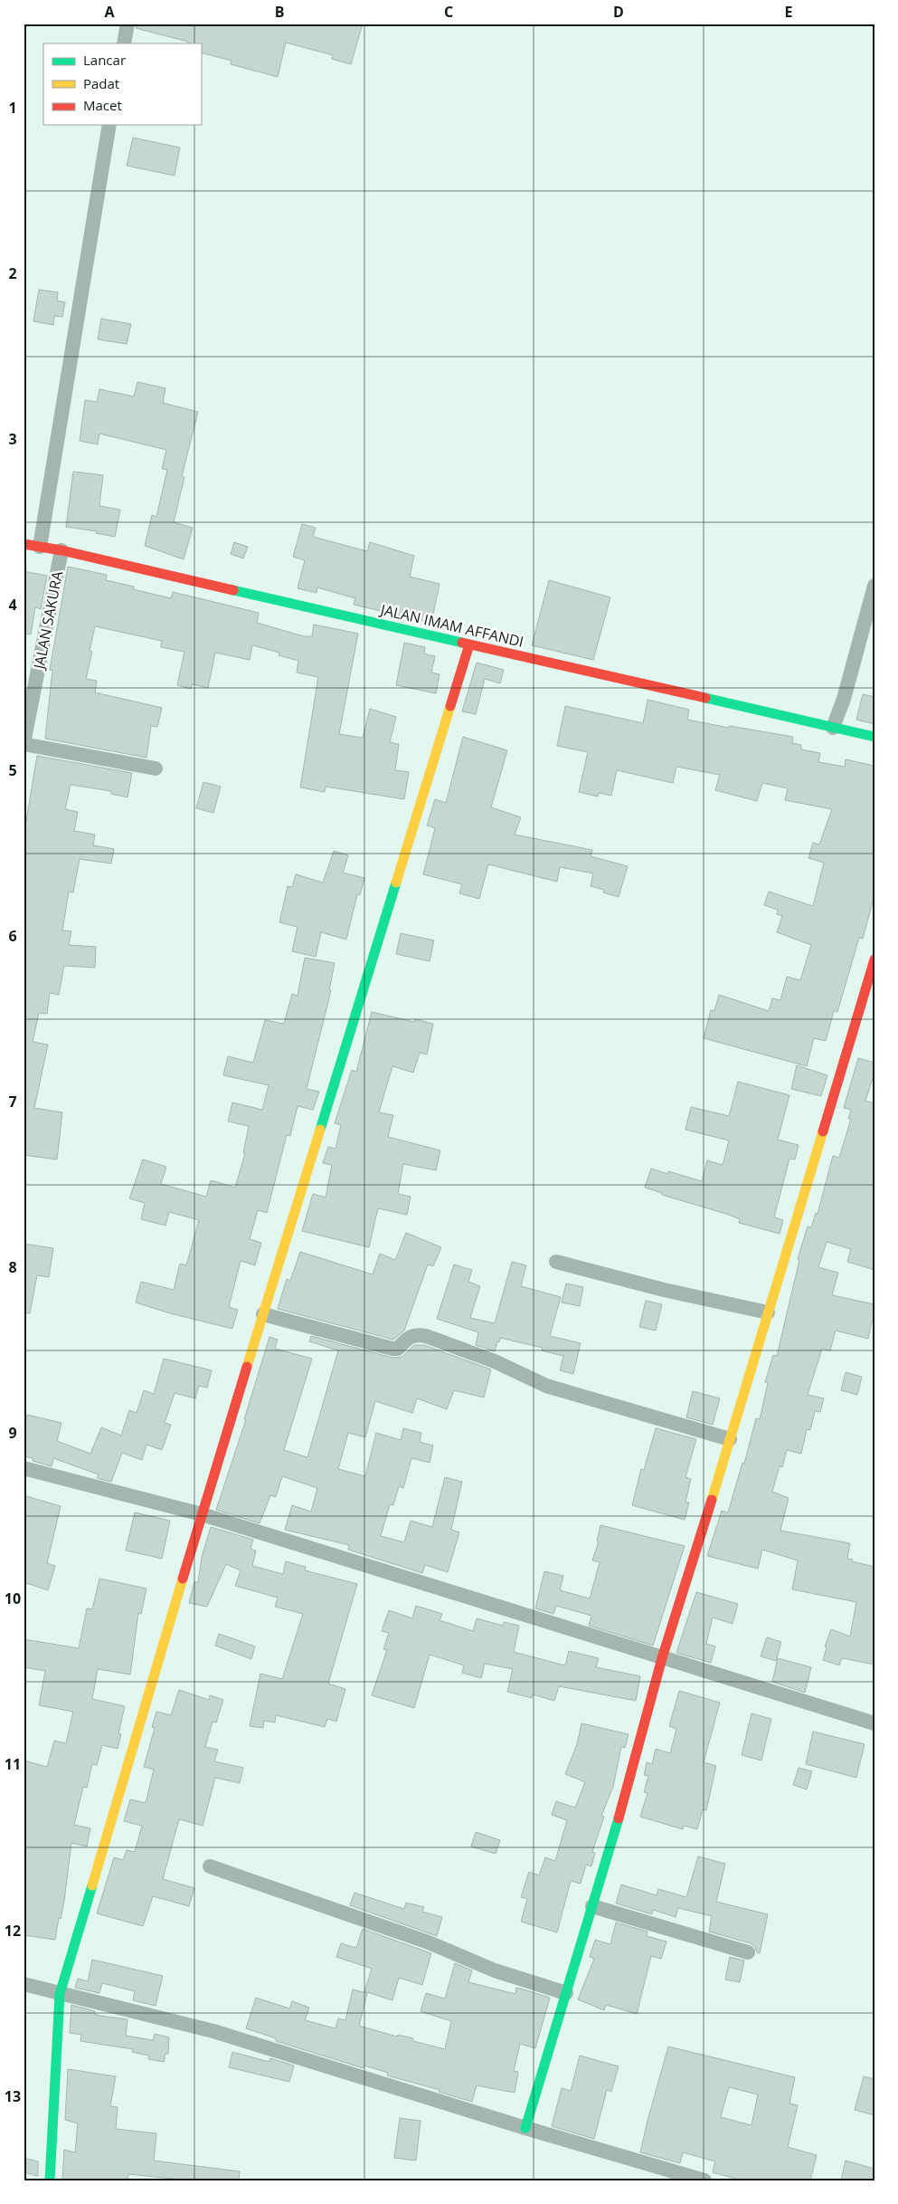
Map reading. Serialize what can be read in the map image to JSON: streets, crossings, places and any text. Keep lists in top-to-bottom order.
{
  "streets": {
    "street": ["JALAN SAKURA", "JALAN IMAM AFFANDI"]
  },
  "crossings": [
    ["JALAN SAKURA", "JALAN IMAM AFFANDI"]
  ],
  "legend": ["Lancar", "Padat", "Macet"],
  "grid": {
    "columns": [
      "A",
      "B",
      "C",
      "D",
      "E"
    ],
    "rows": [
      "1",
      "2",
      "3",
      "4",
      "5",
      "6",
      "7",
      "8",
      "9",
      "10",
      "11",
      "12",
      "13"
    ]
  }
}
